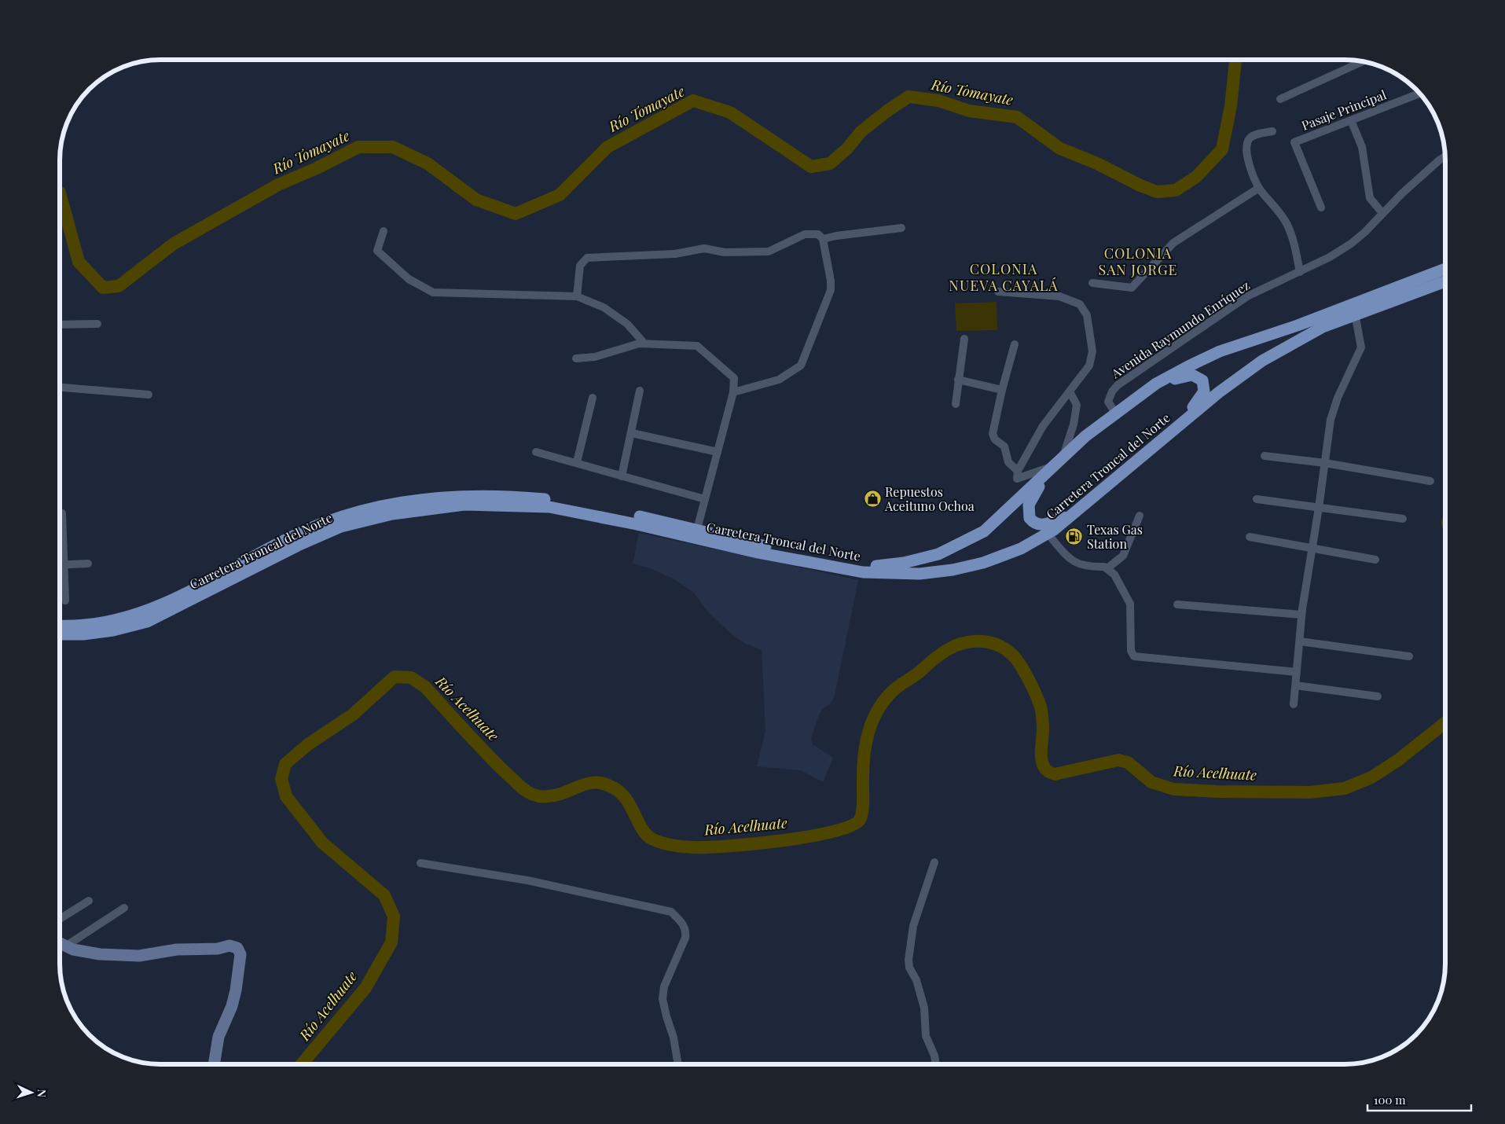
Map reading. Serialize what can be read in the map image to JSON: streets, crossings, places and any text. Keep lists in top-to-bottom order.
{
  "streets": {
    "main road": ["Carretera Troncal del Norte"],
    "street": ["Pasaje Principal", "Avenida Raymundo Enríquez"]
  },
  "crossings": [
    ["Avenida Raymundo Enríquez", "Carretera Troncal del Norte"]
  ],
  "districts": ["COLONIA SAN JORGE", "COLONIA NUEVA CAYALÁ"],
  "water": ["Río Tomayate", "Río Acelhuate"],
  "places": {
    "shop": ["Repuestos Aceituno Ochoa"],
    "fuel station": ["Texas Gas Station"]
  },
  "scale_bar": "100 m",
  "north": "right"
}
